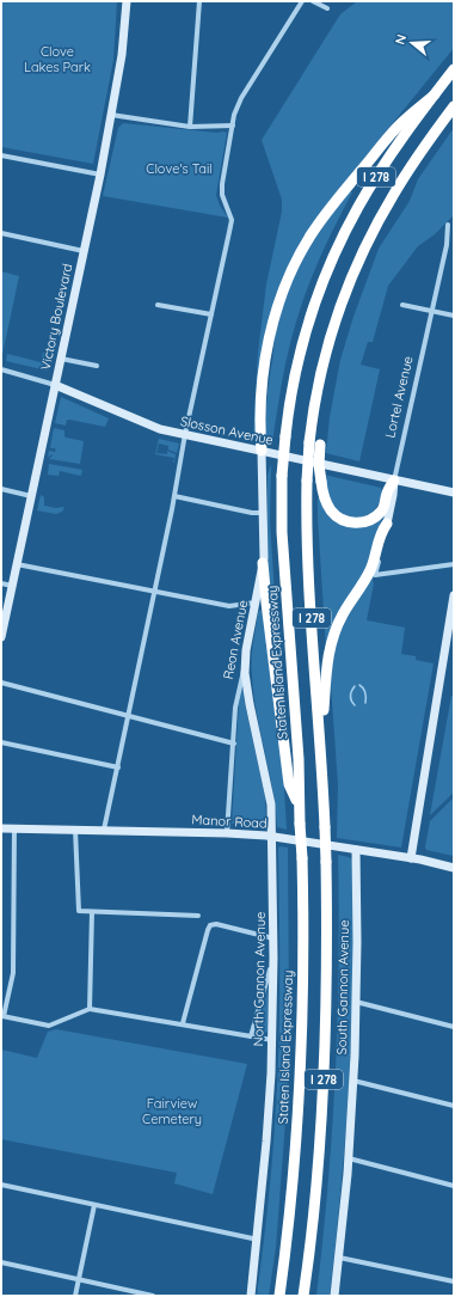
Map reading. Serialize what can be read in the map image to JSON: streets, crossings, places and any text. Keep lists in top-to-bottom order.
{
  "streets": {
    "highway": ["I 278", "Staten Island Expressway"],
    "main road": [
      "Victory Boulevard",
      "Lortel Avenue",
      "Slosson Avenue",
      "Reon Avenue",
      "Manor Road",
      "North Gannon Avenue",
      "South Gannon Avenue"
    ]
  },
  "crossings": [
    ["Victory Boulevard", "Slosson Avenue"],
    ["Lortel Avenue", "Slosson Avenue"],
    ["Slosson Avenue", "Reon Avenue"],
    ["Reon Avenue", "Manor Road"],
    ["Reon Avenue", "North Gannon Avenue"],
    ["Manor Road", "North Gannon Avenue"],
    ["Manor Road", "South Gannon Avenue"]
  ],
  "parks": ["Clove Lakes Park", "Clove's Tail", "Fairview Cemetery"],
  "north": "left"
}
